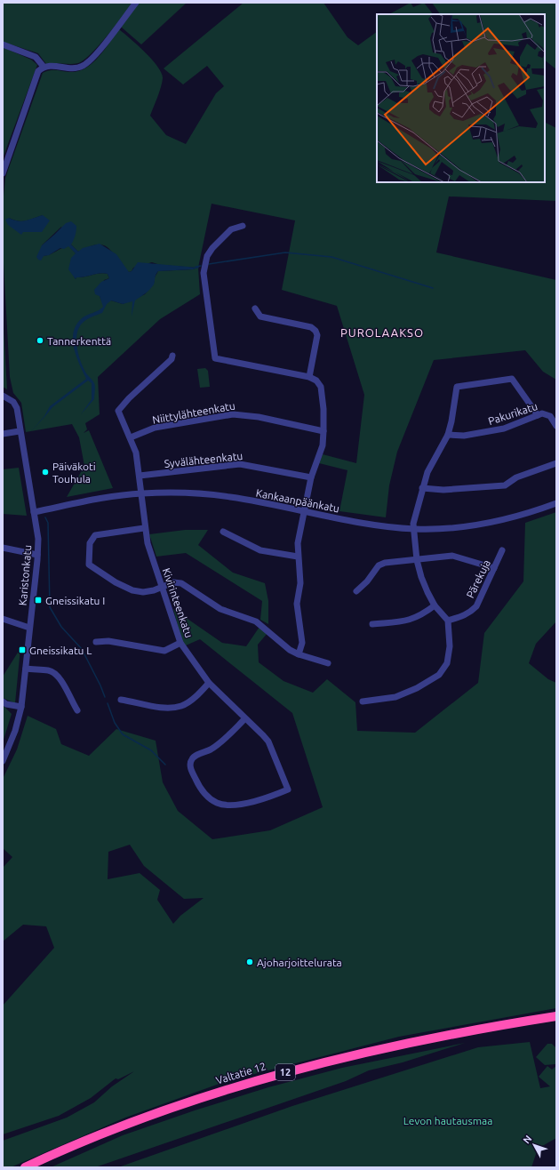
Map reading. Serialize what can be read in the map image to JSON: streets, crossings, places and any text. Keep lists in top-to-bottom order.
{
  "streets": {
    "highway": ["12", "Valtatie 12"],
    "street": [
      "Niittylähteenkatu",
      "Pakurikatu",
      "Syvälähteenkatu",
      "Kankaanpäänkatu",
      "Karistonkatu",
      "Pärekuja",
      "Kivirinteenkatu"
    ]
  },
  "crossings": [
    ["Niittylähteenkatu", "Kivirinteenkatu"],
    ["Syvälähteenkatu", "Kivirinteenkatu"],
    ["Kankaanpäänkatu", "Karistonkatu"],
    ["Kankaanpäänkatu", "Kivirinteenkatu"]
  ],
  "districts": ["PUROLAAKSO"],
  "parks": ["Levon hautausmaa"],
  "places": {
    "other": ["Tannerkenttä", "Päiväkoti Touhula", "Ajoharjoittelurata"],
    "transit": ["Gneissikatu I", "Gneissikatu L"]
  },
  "north": "top left"
}
